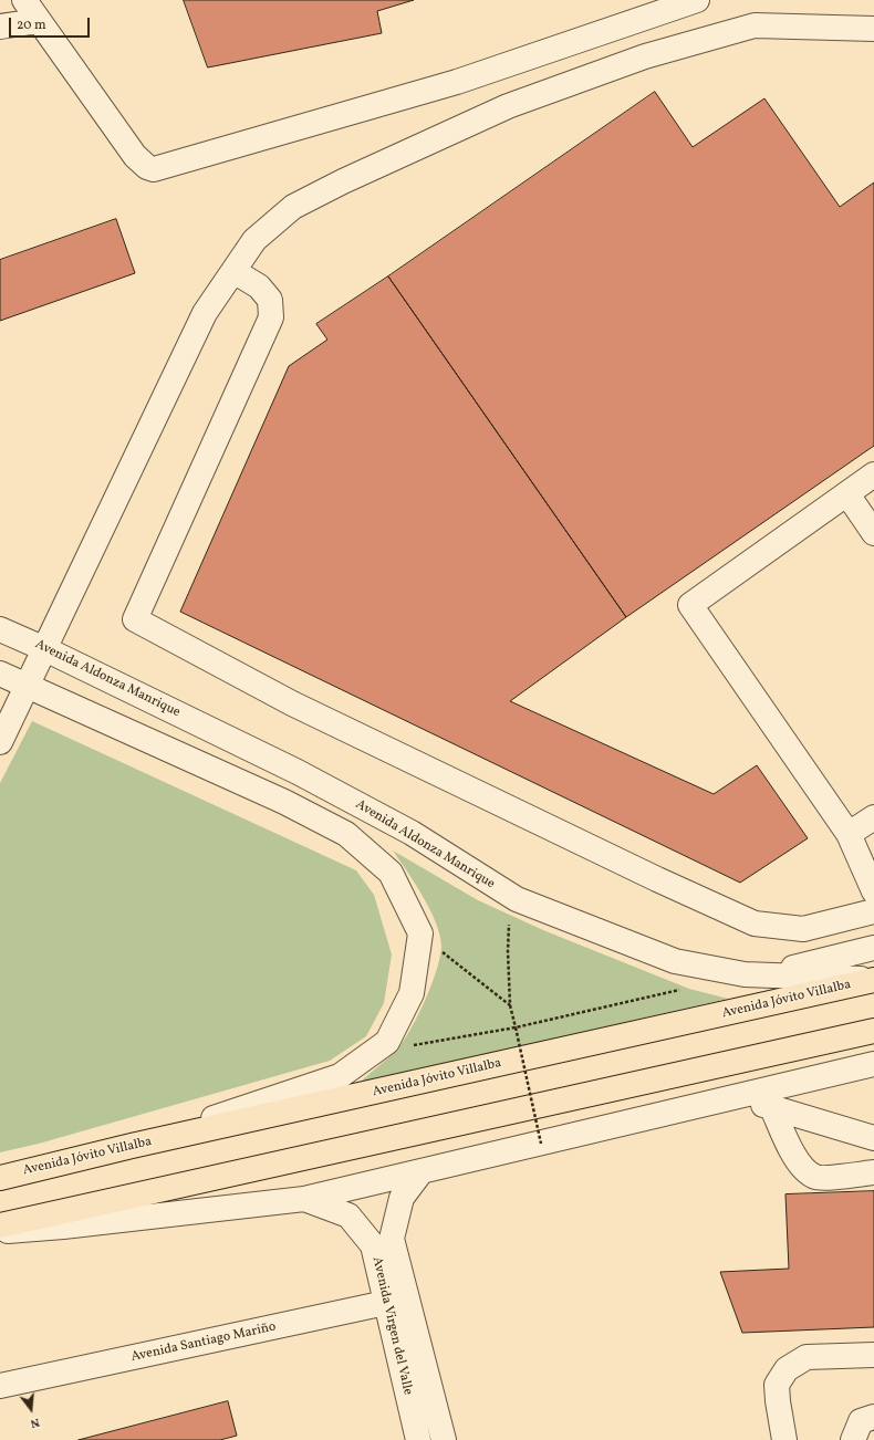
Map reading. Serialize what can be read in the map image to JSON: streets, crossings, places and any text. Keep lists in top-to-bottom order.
{
  "streets": {
    "main road": ["Avenida Jóvito Villalba"],
    "street": ["Avenida Aldonza Manrique", "Avenida Virgen del Valle", "Avenida Santiago Mariño"]
  },
  "crossings": [
    ["Avenida Aldonza Manrique", "Avenida Jóvito Villalba"],
    ["Avenida Virgen del Valle", "Avenida Santiago Mariño"]
  ],
  "scale_bar": "20 m",
  "north": "bottom"
}
